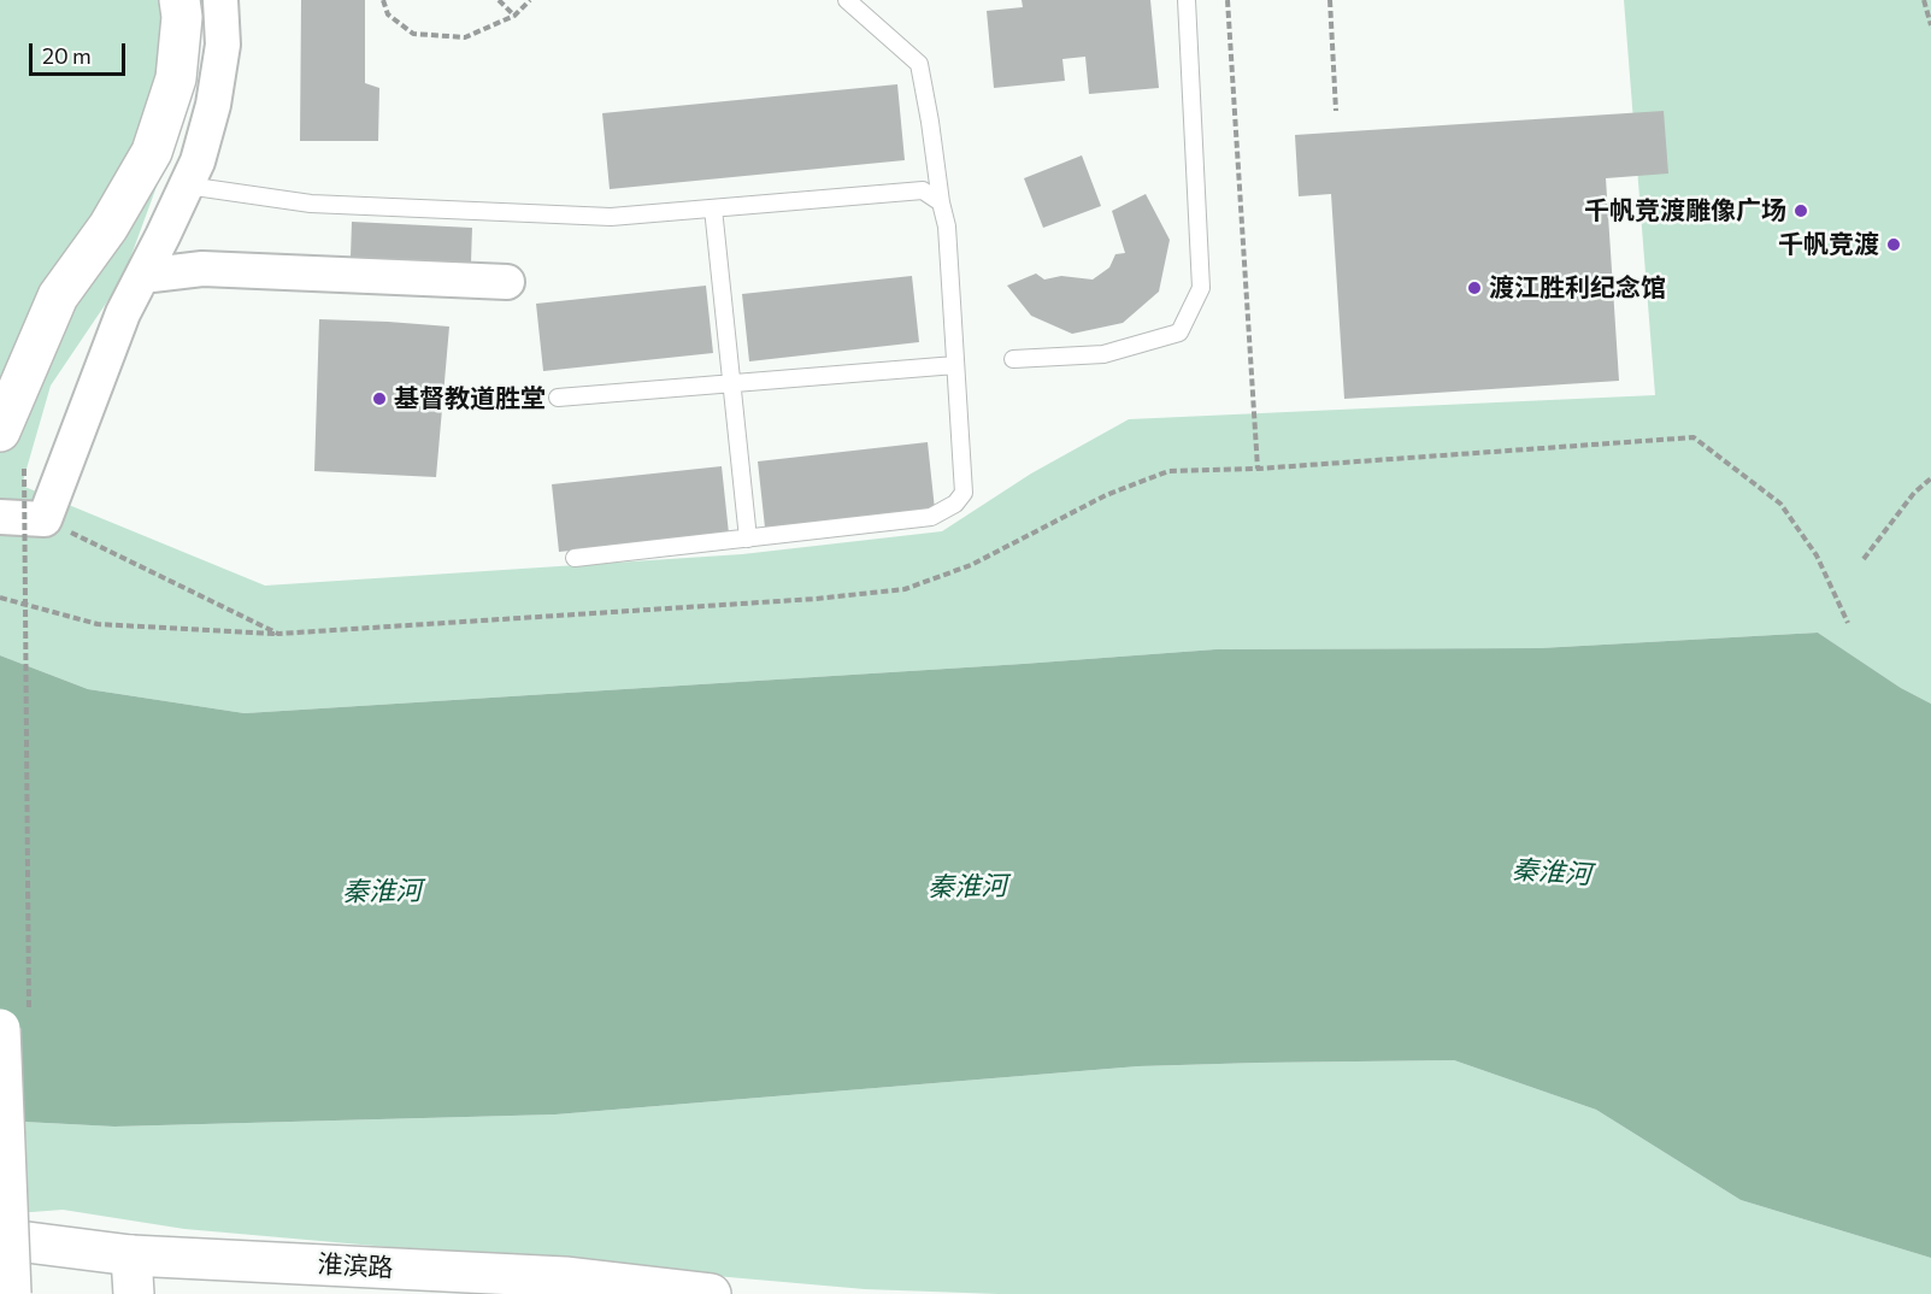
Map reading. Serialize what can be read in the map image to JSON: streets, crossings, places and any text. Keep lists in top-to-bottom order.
{
  "streets": {
    "main road": ["淮滨路"]
  },
  "water": ["秦淮河"],
  "places": [
    "千帆竞渡雕像广场",
    "千帆竞渡",
    "渡江胜利纪念馆",
    "基督教道胜堂"
  ],
  "scale_bar": "20 m"
}
